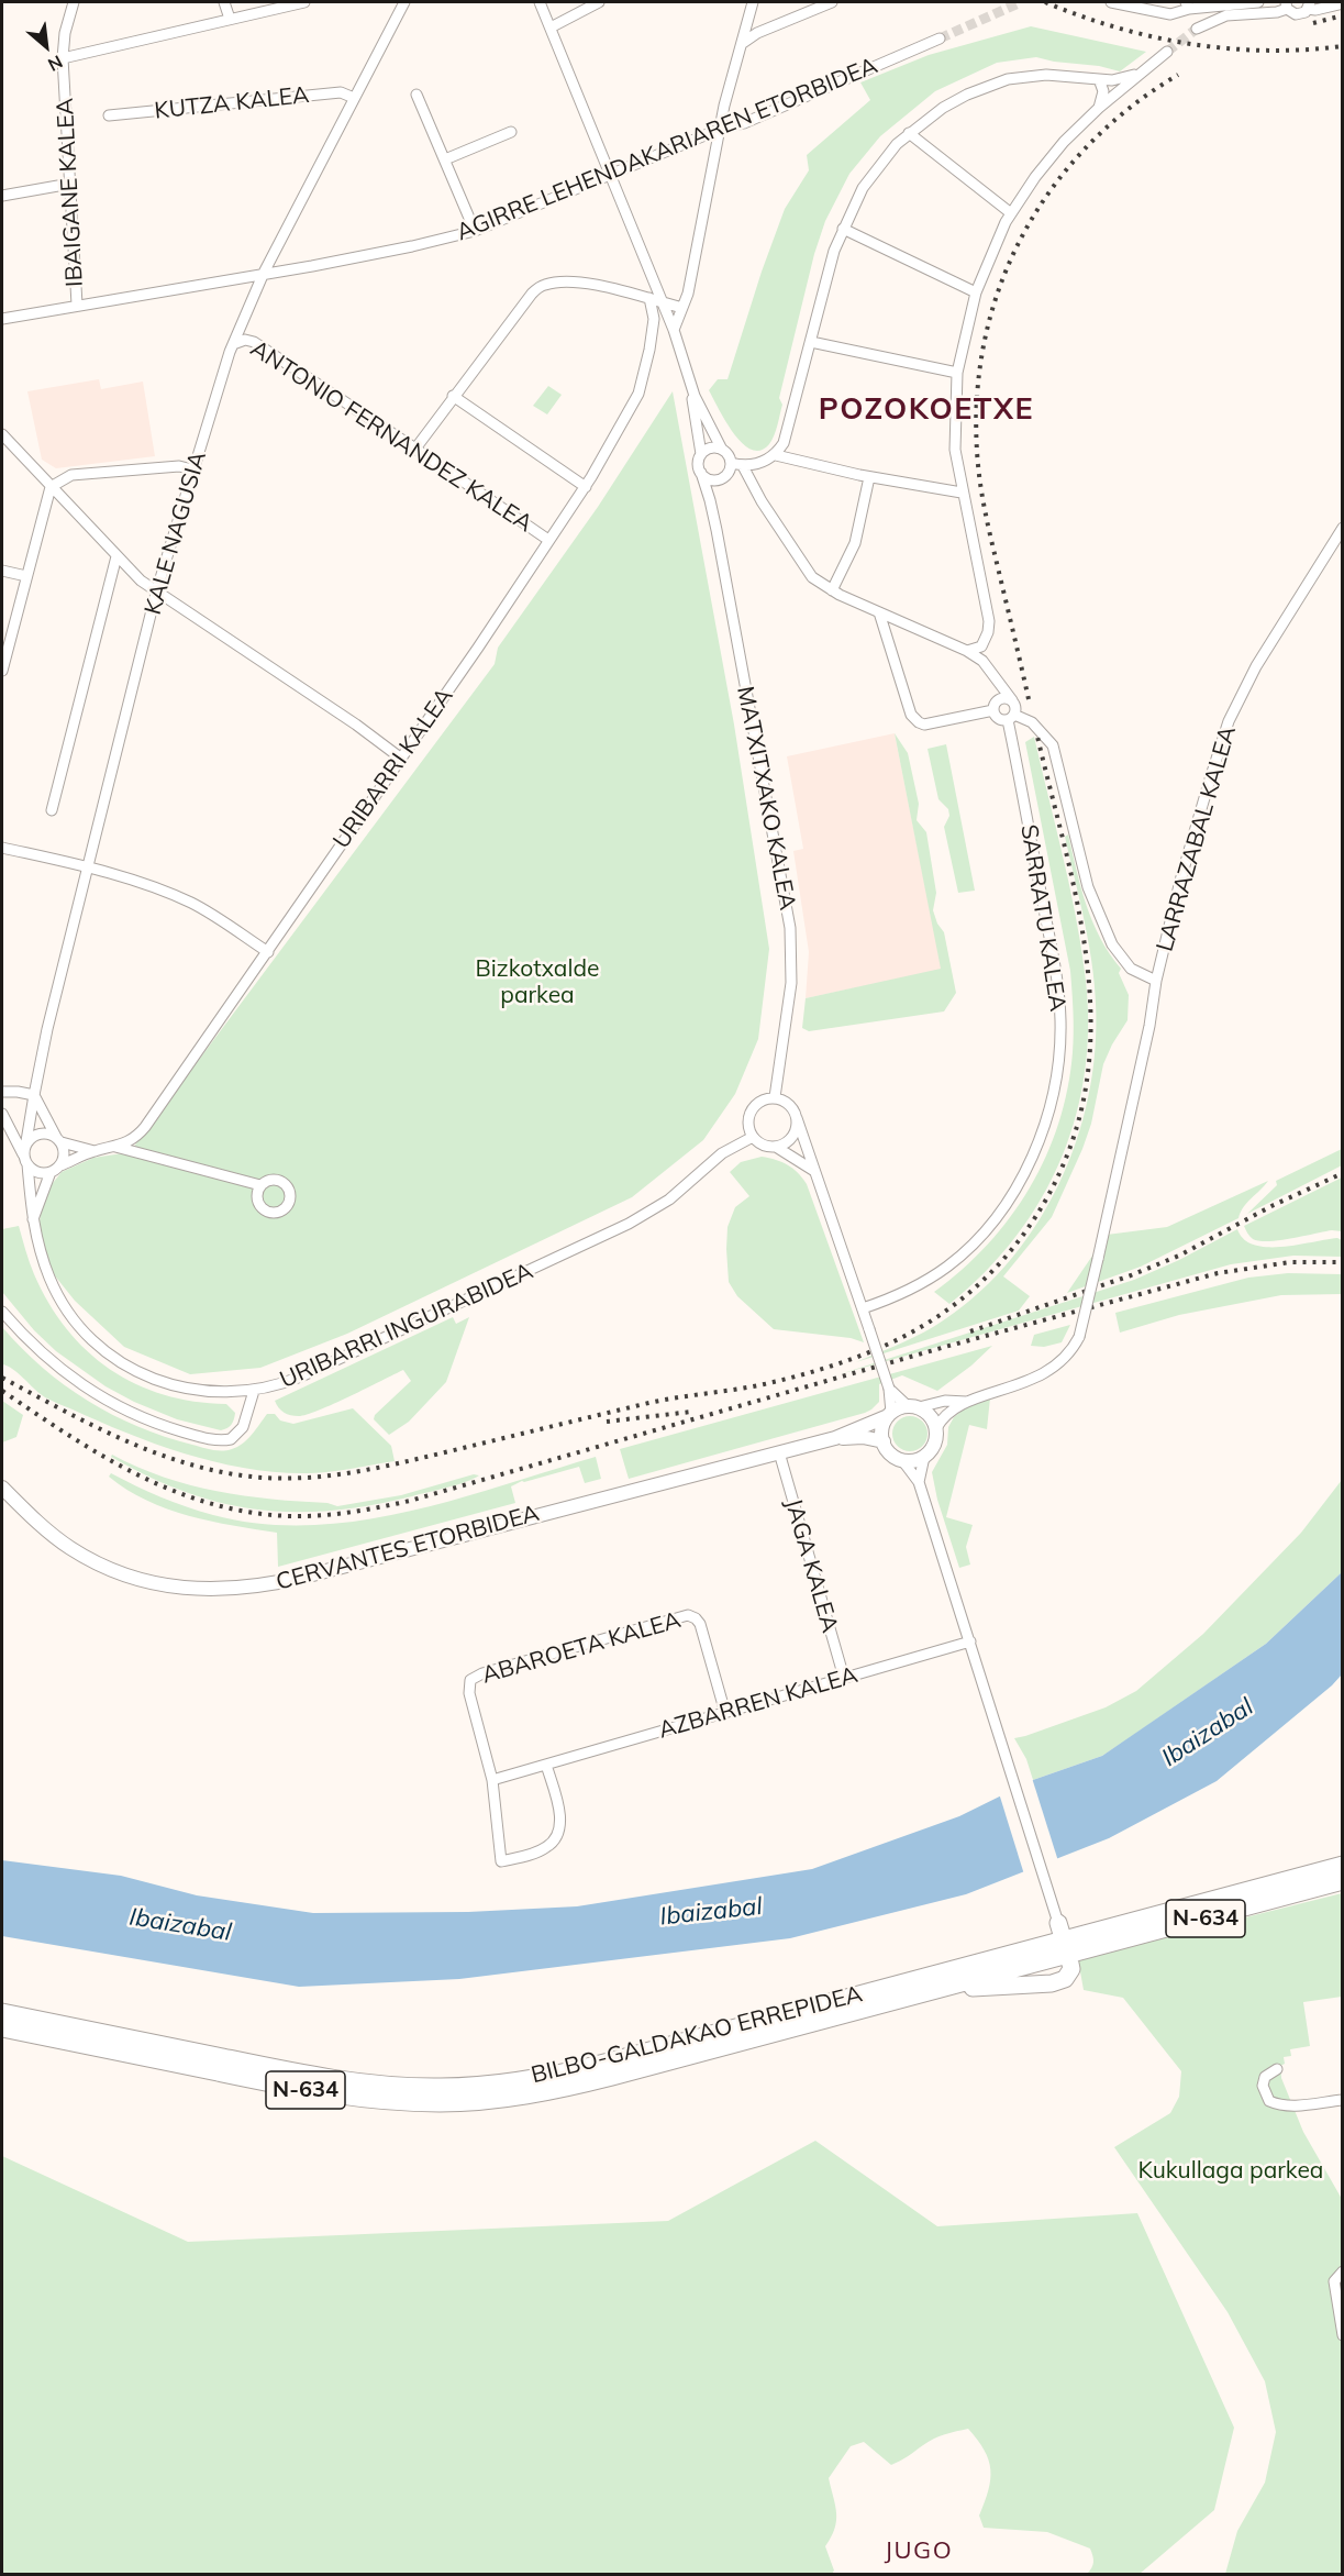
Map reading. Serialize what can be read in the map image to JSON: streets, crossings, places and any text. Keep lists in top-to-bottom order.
{
  "streets": {
    "highway": ["N-634", "BILBO-GALDAKAO ERREPIDEA"],
    "street": [
      "KUTZA KALEA",
      "AGIRRE LEHENDAKARIAREN ETORBIDEA",
      "IBAIGANE KALEA",
      "ANTONIO FERNANDEZ KALEA",
      "KALE NAGUSIA",
      "URIBARRI KALEA",
      "MATXITXAKO KALEA",
      "LARRAZABAL KALEA",
      "SARRATU KALEA",
      "URIBARRI INGURABIDEA",
      "CERVANTES ETORBIDEA",
      "JAGA KALEA",
      "ABAROETA KALEA",
      "AZBARREN KALEA"
    ]
  },
  "crossings": [
    ["KUTZA KALEA", "KALE NAGUSIA"],
    ["AGIRRE LEHENDAKARIAREN ETORBIDEA", "IBAIGANE KALEA"],
    ["AGIRRE LEHENDAKARIAREN ETORBIDEA", "KALE NAGUSIA"],
    ["ANTONIO FERNANDEZ KALEA", "KALE NAGUSIA"],
    ["ANTONIO FERNANDEZ KALEA", "URIBARRI KALEA"],
    ["KALE NAGUSIA", "URIBARRI KALEA"],
    ["KALE NAGUSIA", "URIBARRI INGURABIDEA"],
    ["URIBARRI KALEA", "URIBARRI INGURABIDEA"],
    ["MATXITXAKO KALEA", "URIBARRI INGURABIDEA"],
    ["CERVANTES ETORBIDEA", "JAGA KALEA"],
    ["JAGA KALEA", "AZBARREN KALEA"],
    ["ABAROETA KALEA", "AZBARREN KALEA"]
  ],
  "districts": ["POZOKOETXE", "JUGO"],
  "water": ["Ibaizabal"],
  "parks": ["Bizkotxalde parkea", "Kukullaga parkea"],
  "north": "bottom right"
}
